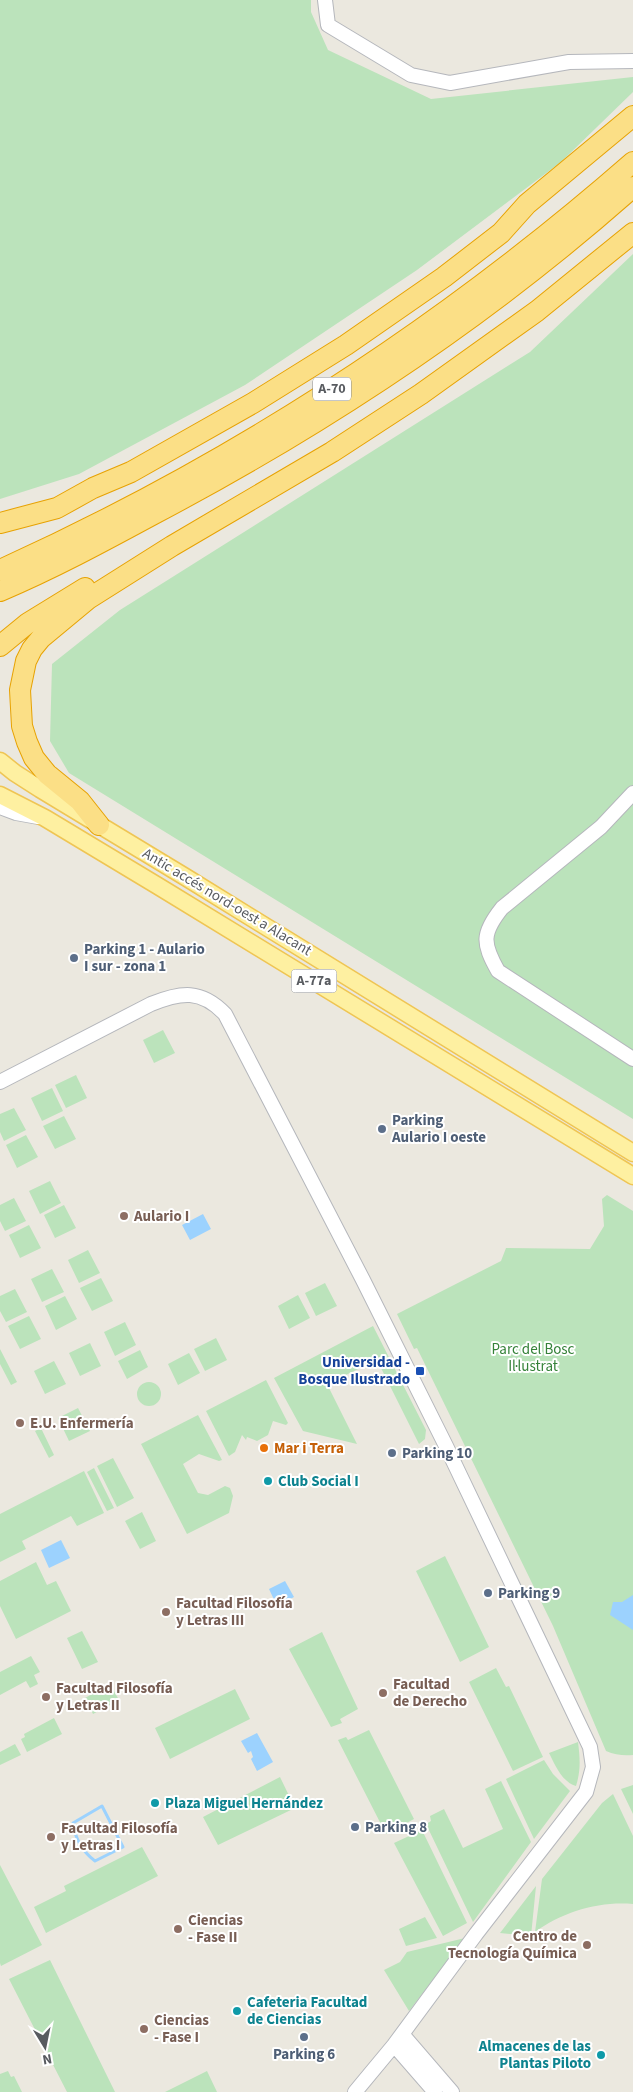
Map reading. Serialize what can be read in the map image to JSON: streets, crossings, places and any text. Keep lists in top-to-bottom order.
{
  "streets": {
    "highway": ["A-70"],
    "main road": ["Antic accés nord-oest a Alacant", "A-77a"]
  },
  "parks": ["Parc del Bosc Il·lustrat"],
  "places": {
    "other": [
      "Parking 1 - Aulario I sur - zona 1",
      "Parking Aulario I oeste",
      "Aulario I",
      "E.U. Enfermería",
      "Mar i Terra",
      "Parking 10",
      "Club Social I",
      "Parking 9",
      "Facultad Filosofía y Letras III",
      "Facultad de Derecho",
      "Facultad Filosofía y Letras II",
      "Plaza Miguel Hernández",
      "Parking 8",
      "Facultad Filosofía y Letras I",
      "Ciencias - Fase II",
      "Centro de Tecnología Química",
      "Cafeteria Facultad de Ciencias",
      "Ciencias - Fase I",
      "Parking 6",
      "Almacenes de las Plantas Piloto"
    ],
    "transit": ["Universidad - Bosque Ilustrado"]
  },
  "north": "bottom"
}
